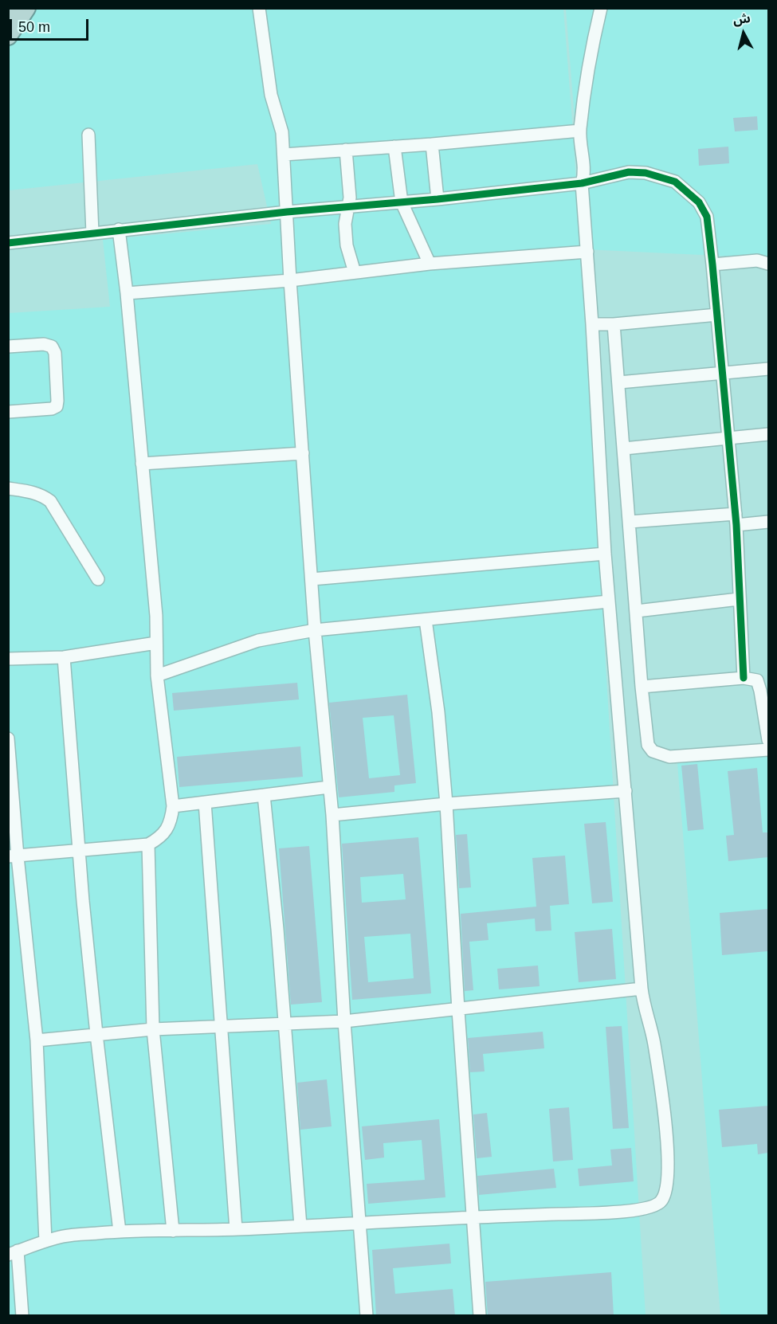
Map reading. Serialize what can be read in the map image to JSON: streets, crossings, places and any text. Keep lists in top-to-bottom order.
{
  "scale_bar": "50 m",
  "north": "top"
}
